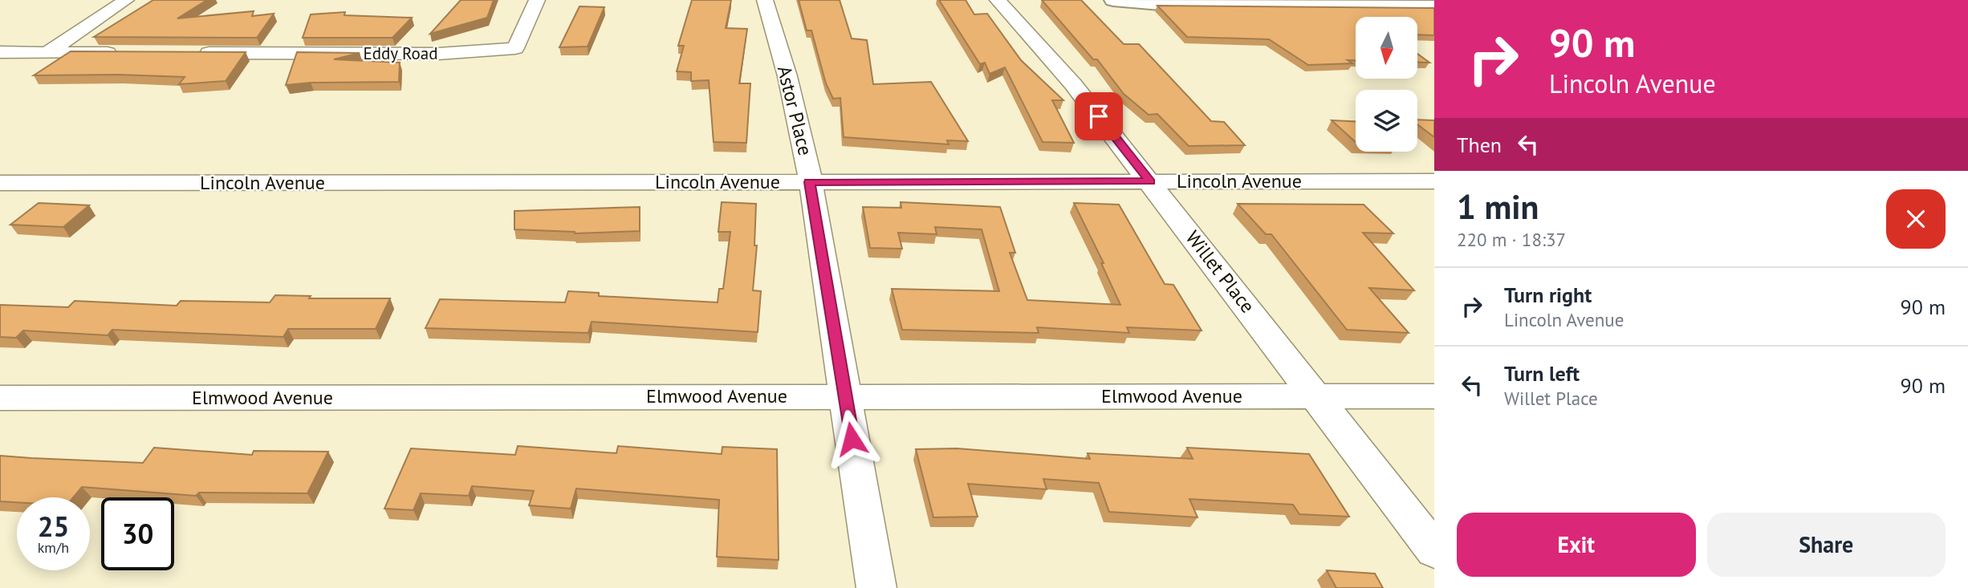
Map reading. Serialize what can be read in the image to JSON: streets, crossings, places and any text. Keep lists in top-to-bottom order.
{
  "streets": {
    "street": [
      "Eddy Road",
      "Astor Place",
      "Lincoln Avenue",
      "Willet Place",
      "Elmwood Avenue"
    ]
  },
  "crossings": [
    ["Astor Place", "Lincoln Avenue"],
    ["Astor Place", "Elmwood Avenue"],
    ["Lincoln Avenue", "Willet Place"],
    ["Willet Place", "Elmwood Avenue"]
  ],
  "north": "bottom",
  "page": {
    "turn": ["90 m", "Lincoln Avenue"],
    "then": "Then",
    "heading": ["1 min", "220 m · 18:37"],
    "list": [
      {
        "name": "Turn right",
        "note": "Lincoln Avenue",
        "value": "90 m"
      },
      {
        "name": "Turn left",
        "note": "Willet Place",
        "value": "90 m"
      }
    ],
    "speed": "25 km/h",
    "limit": "30",
    "buttons": ["Exit", "Share"]
  }
}
